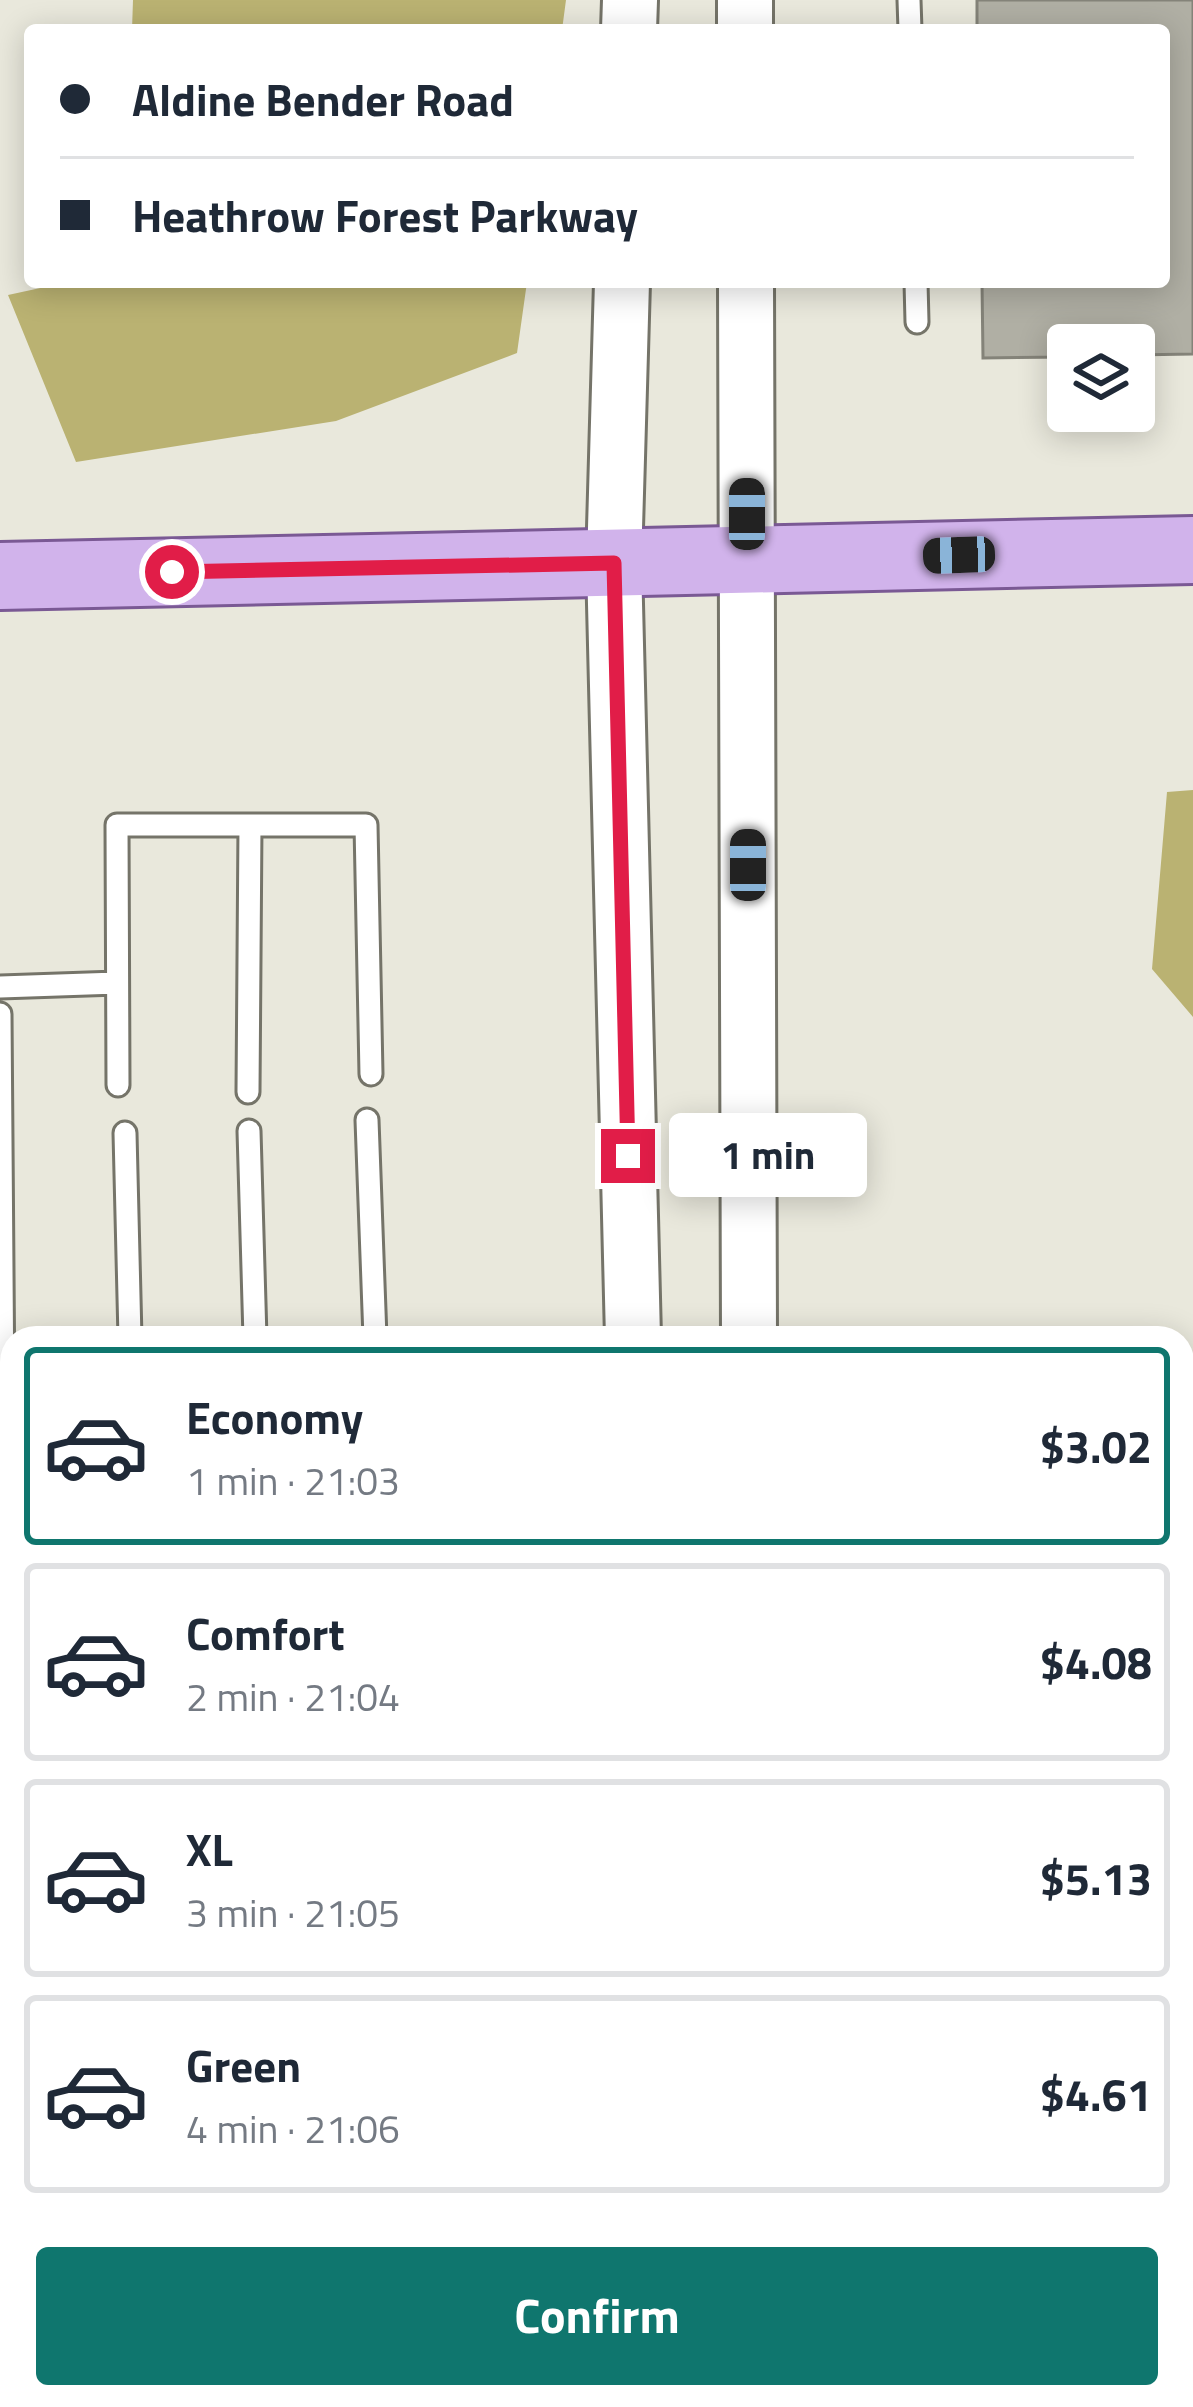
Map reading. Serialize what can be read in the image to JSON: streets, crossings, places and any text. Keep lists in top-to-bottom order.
{
  "page": {
    "banner": ["Aldine Bender Road", "Heathrow Forest Parkway"],
    "bubble": "1 min",
    "list": [
      {
        "name": "Economy",
        "note": "1 min · 21:03",
        "value": "$3.02"
      },
      {
        "name": "Comfort",
        "note": "2 min · 21:04",
        "value": "$4.08"
      },
      {
        "name": "XL",
        "note": "3 min · 21:05",
        "value": "$5.13"
      },
      {
        "name": "Green",
        "note": "4 min · 21:06",
        "value": "$4.61"
      }
    ],
    "buttons": "Confirm"
  }
}
